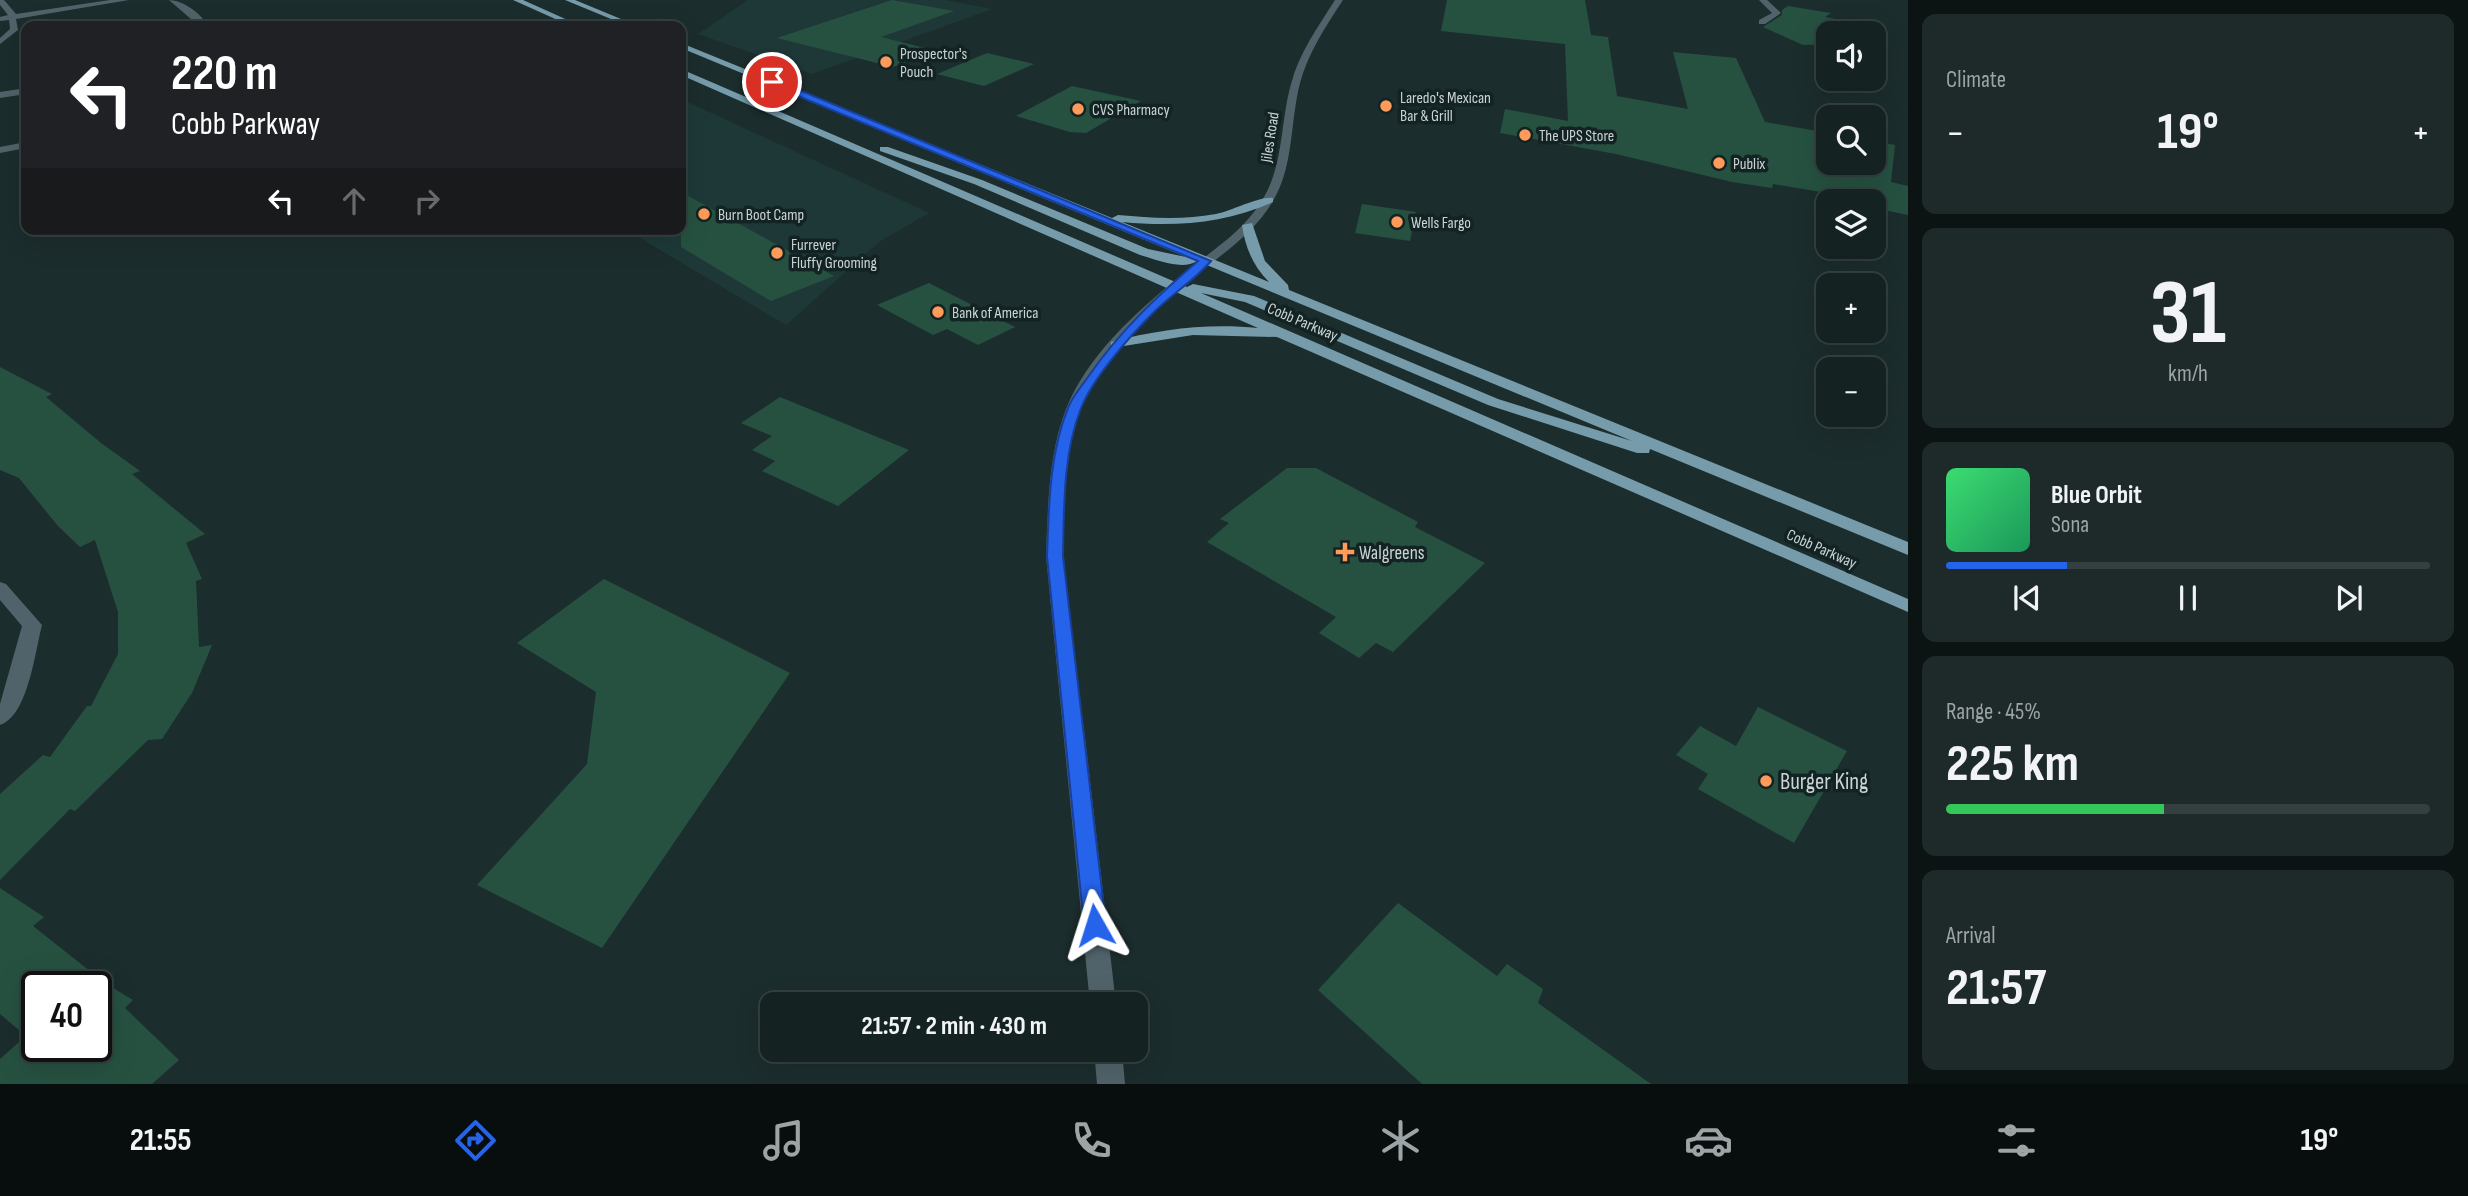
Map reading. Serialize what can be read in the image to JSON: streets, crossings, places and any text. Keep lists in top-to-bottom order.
{
  "streets": {
    "main road": ["Cobb Parkway"],
    "street": ["Jiles Road"]
  },
  "crossings": [
    ["Jiles Road", "Cobb Parkway"]
  ],
  "places": {
    "other": [
      "Prospector's Pouch",
      "Laredo's Mexican Bar & Grill",
      "CVS Pharmacy",
      "The UPS Store",
      "Publix",
      "Burn Boot Camp",
      "Wells Fargo",
      "Furrever Fluffy Grooming",
      "Bank of America",
      "Burger King"
    ],
    "health": ["Walgreens"]
  },
  "page": {
    "tile": [
      "Climate",
      ["31", "km/h"],
      ["Range · 45%", "225 km"],
      ["Arrival", "21:57"]
    ],
    "map_buttons": ["+", "−"],
    "turn": ["220 m", "Cobb Parkway"],
    "heat": ["−", "19°", "+"],
    "song": ["Blue Orbit", "Sona"],
    "limit": "40",
    "trip": "21:57 · 2 min · 430 m",
    "tabs": ["21:55", "19°"]
  }
}
